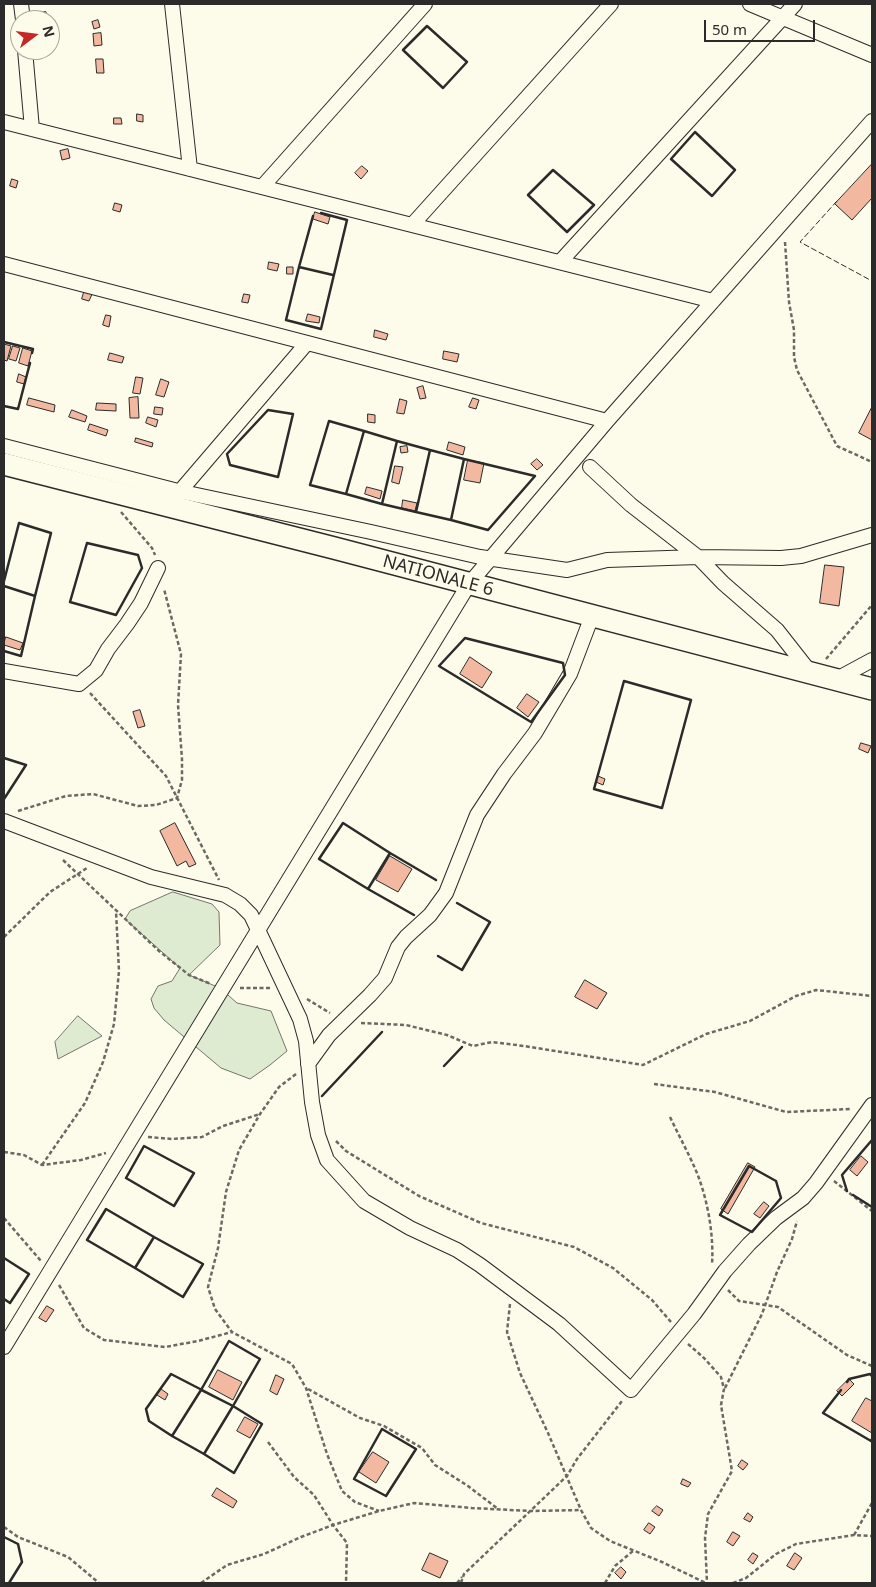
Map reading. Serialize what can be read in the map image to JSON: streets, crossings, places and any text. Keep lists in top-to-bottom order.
{
  "streets": {
    "main road": ["NATIONALE 6"]
  },
  "scale_bar": "50 m",
  "north": "right"
}
